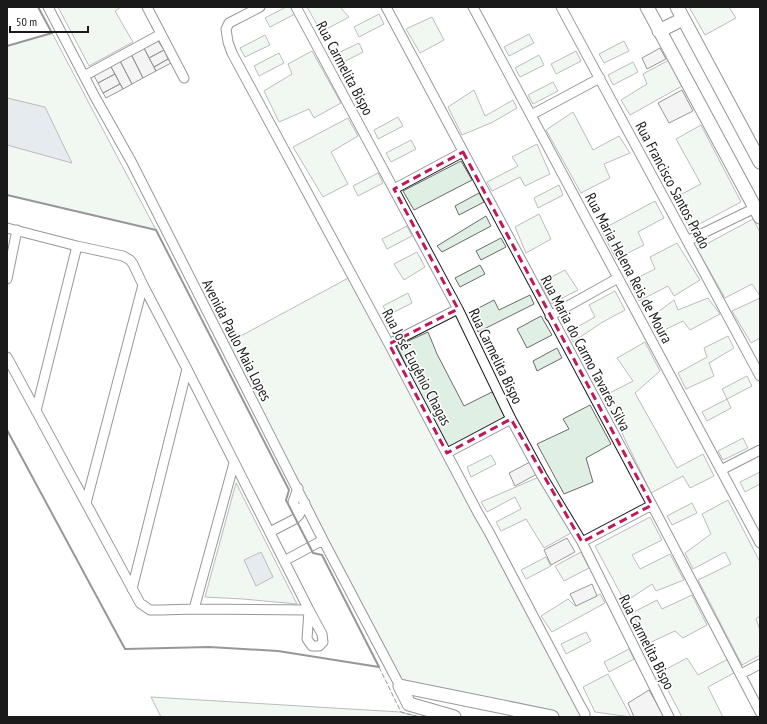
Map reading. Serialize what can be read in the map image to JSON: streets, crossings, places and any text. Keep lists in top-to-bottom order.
{
  "streets": {
    "street": [
      "Rua Carmelita Bispo",
      "Rua Francisco Santos Prado",
      "Rua Maria Helena Reis de Moura",
      "Avenida Paulo Maia Lopes",
      "Rua Maria do Carmo Tavares Silva",
      "Rua José Eugênio Chagas"
    ]
  },
  "scale_bar": "50 m"
}
